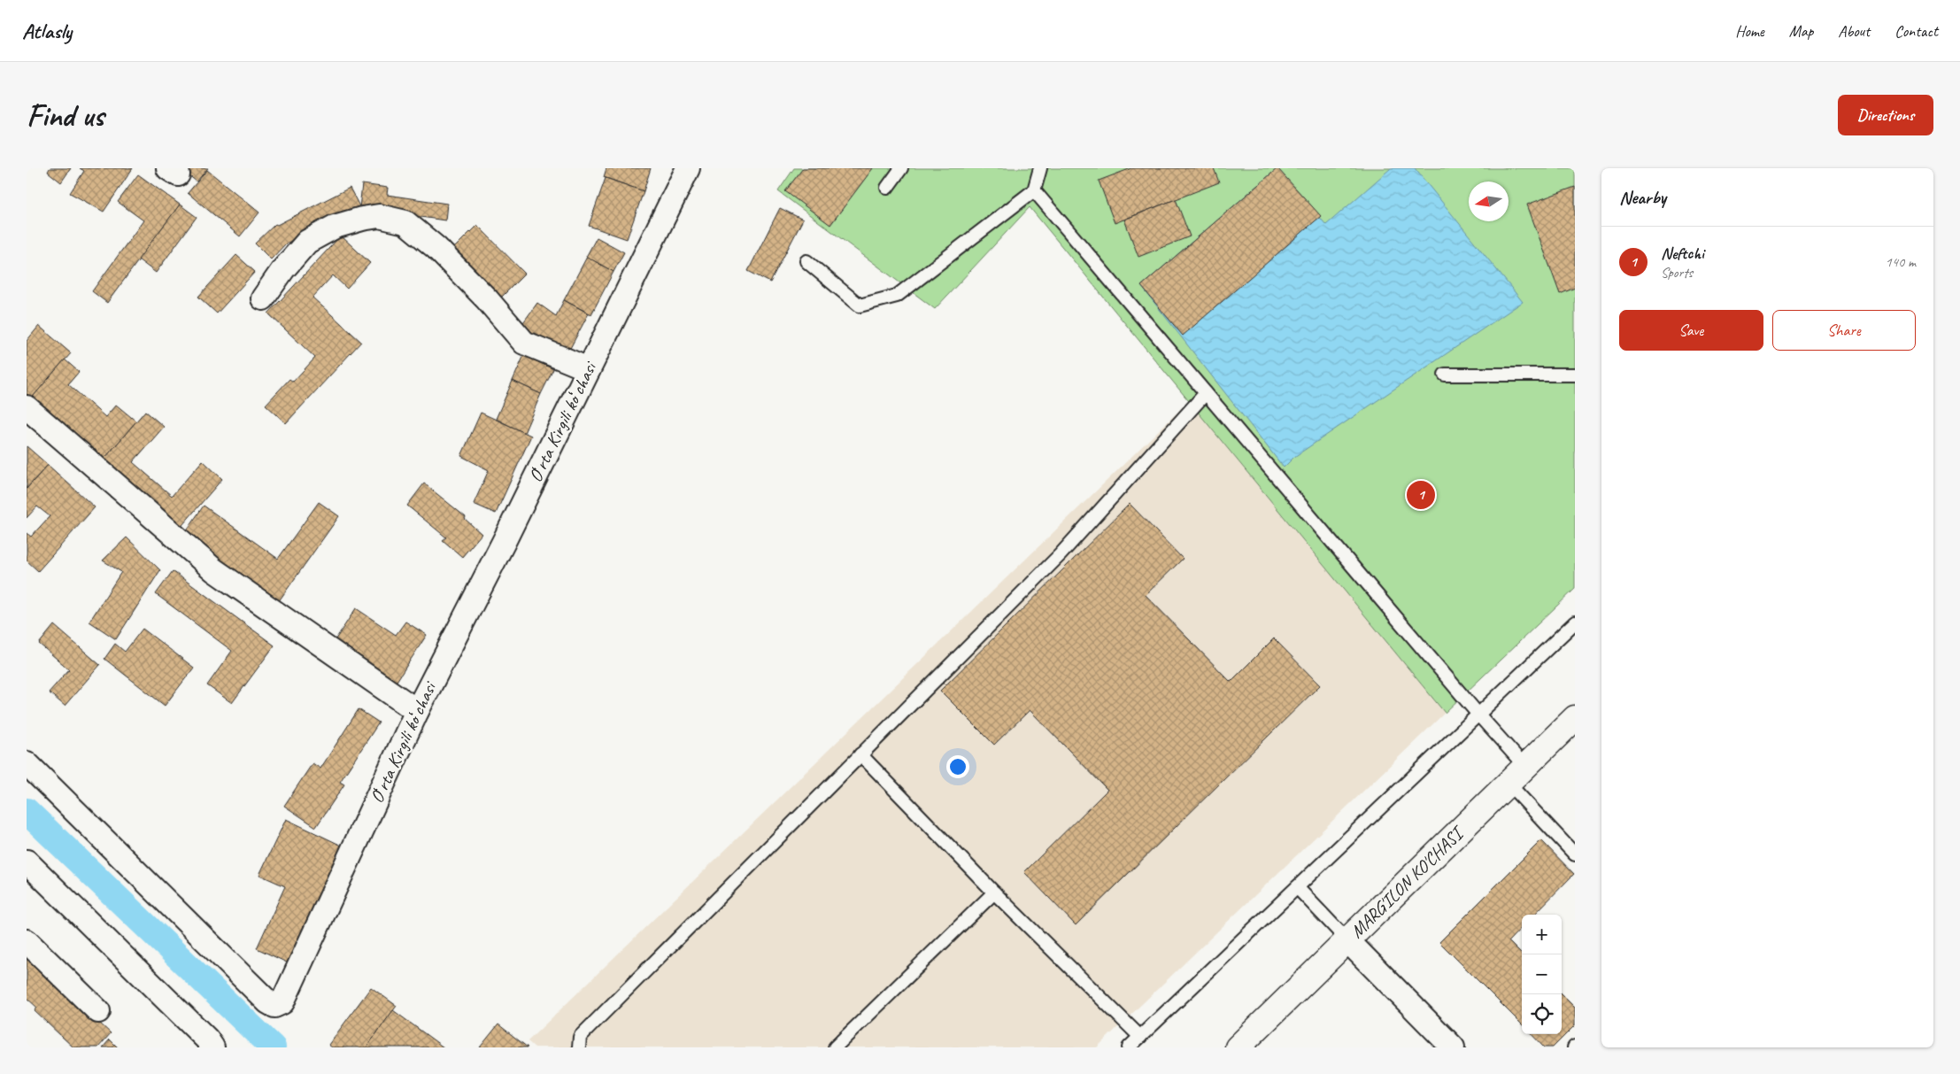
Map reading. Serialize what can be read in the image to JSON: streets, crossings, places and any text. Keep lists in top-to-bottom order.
{
  "streets": {
    "main road": ["MARG'ILON KO'CHASI"],
    "street": ["Oʻrta Kirgili koʻchasi"]
  },
  "north": "left",
  "page": {
    "header": "Atlasly",
    "nav": [
      "Home",
      "Map",
      "About",
      "Contact"
    ],
    "buttons": [
      "Directions",
      ["Save", "Share"]
    ],
    "title": "Find us",
    "heading": "Nearby",
    "list": [
      {
        "mark": "1",
        "name": "Neftchi",
        "note": "Sports",
        "value": "140 m"
      }
    ],
    "pins": "1",
    "map_buttons": ["+", "−"]
  }
}
